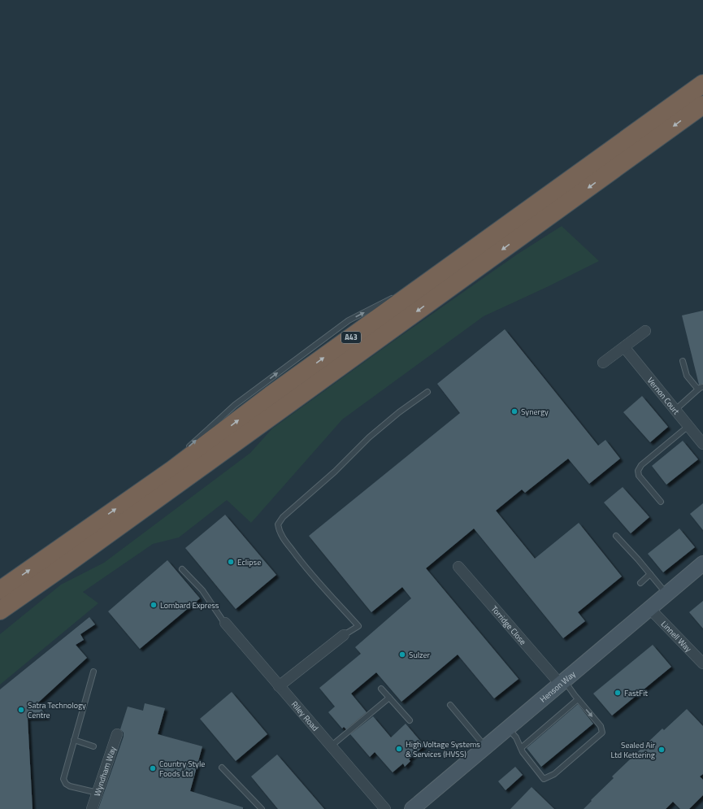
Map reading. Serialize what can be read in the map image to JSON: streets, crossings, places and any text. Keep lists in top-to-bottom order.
{
  "streets": {
    "highway": ["A43"],
    "street": [
      "Vernon Court",
      "Torridge Close",
      "Linnell Way",
      "Henson Way",
      "Riley Road",
      "Wyndham Way"
    ]
  },
  "crossings": [
    ["Torridge Close", "Henson Way"],
    ["Linnell Way", "Henson Way"]
  ],
  "places": [
    "Synergy",
    "Eclipse",
    "Lombard Express",
    "Sulzer",
    "FastFit",
    "Satra Technology Centre",
    "High Voltage Systems & Services (HVSS)",
    "Sealed Air Ltd Kettering",
    "Country Style Foods Ltd"
  ]
}
